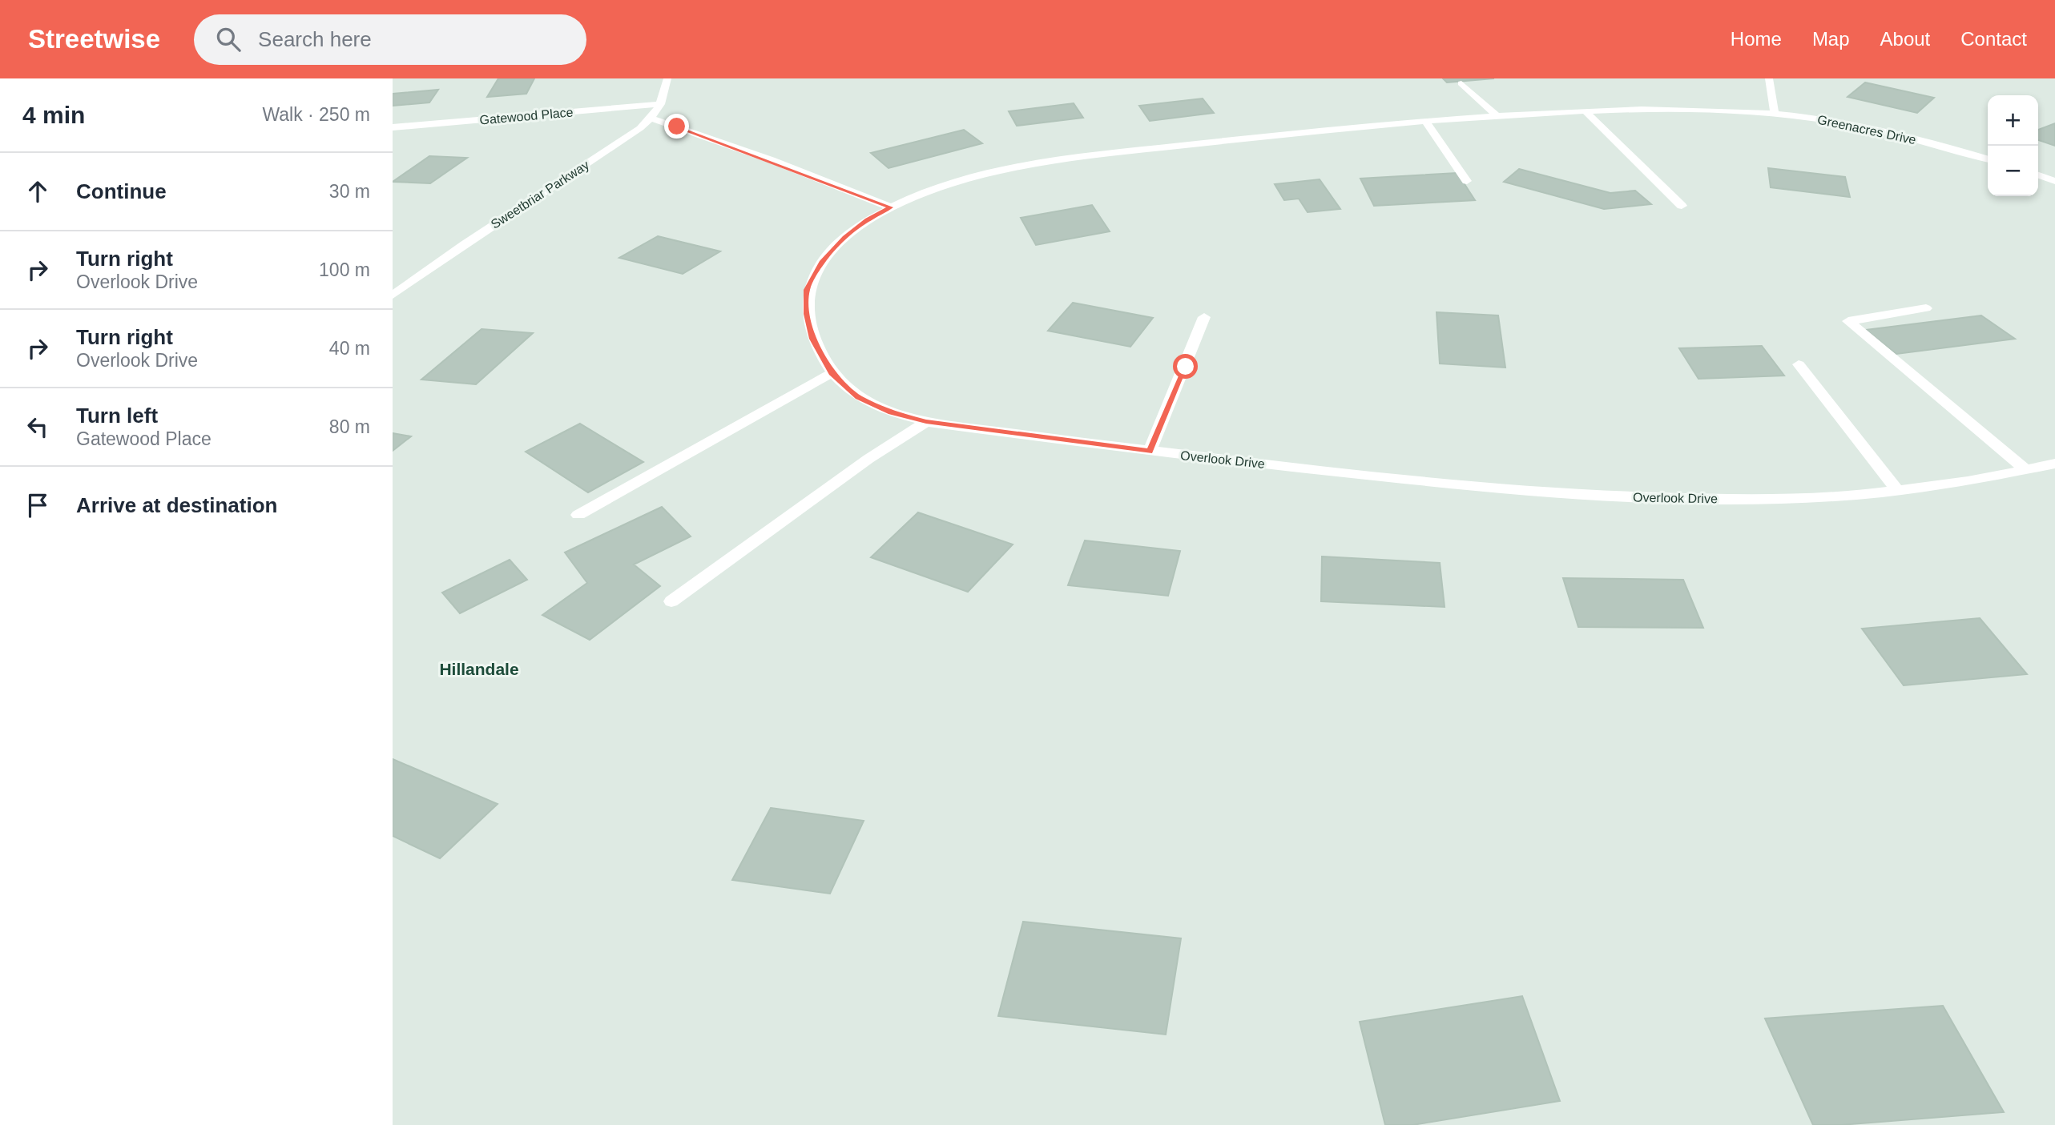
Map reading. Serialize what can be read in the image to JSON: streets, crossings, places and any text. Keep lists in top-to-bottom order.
{
  "streets": {
    "street": [
      "Gatewood Place",
      "Greenacres Drive",
      "Sweetbriar Parkway",
      "Overlook Drive"
    ]
  },
  "crossings": [
    ["Gatewood Place", "Sweetbriar Parkway"],
    ["Greenacres Drive", "Overlook Drive"]
  ],
  "districts": ["Hillandale"],
  "page": {
    "header": "Streetwise",
    "search": "Search here",
    "nav": [
      "Home",
      "Map",
      "About",
      "Contact"
    ],
    "heading": ["4 min", "Walk · 250 m"],
    "map_buttons": ["+", "−"],
    "list": [
      ["Continue", "30 m"],
      ["Turn right", "Overlook Drive", "100 m"],
      ["Turn right", "Overlook Drive", "40 m"],
      ["Turn left", "Gatewood Place", "80 m"],
      "Arrive at destination"
    ]
  }
}
